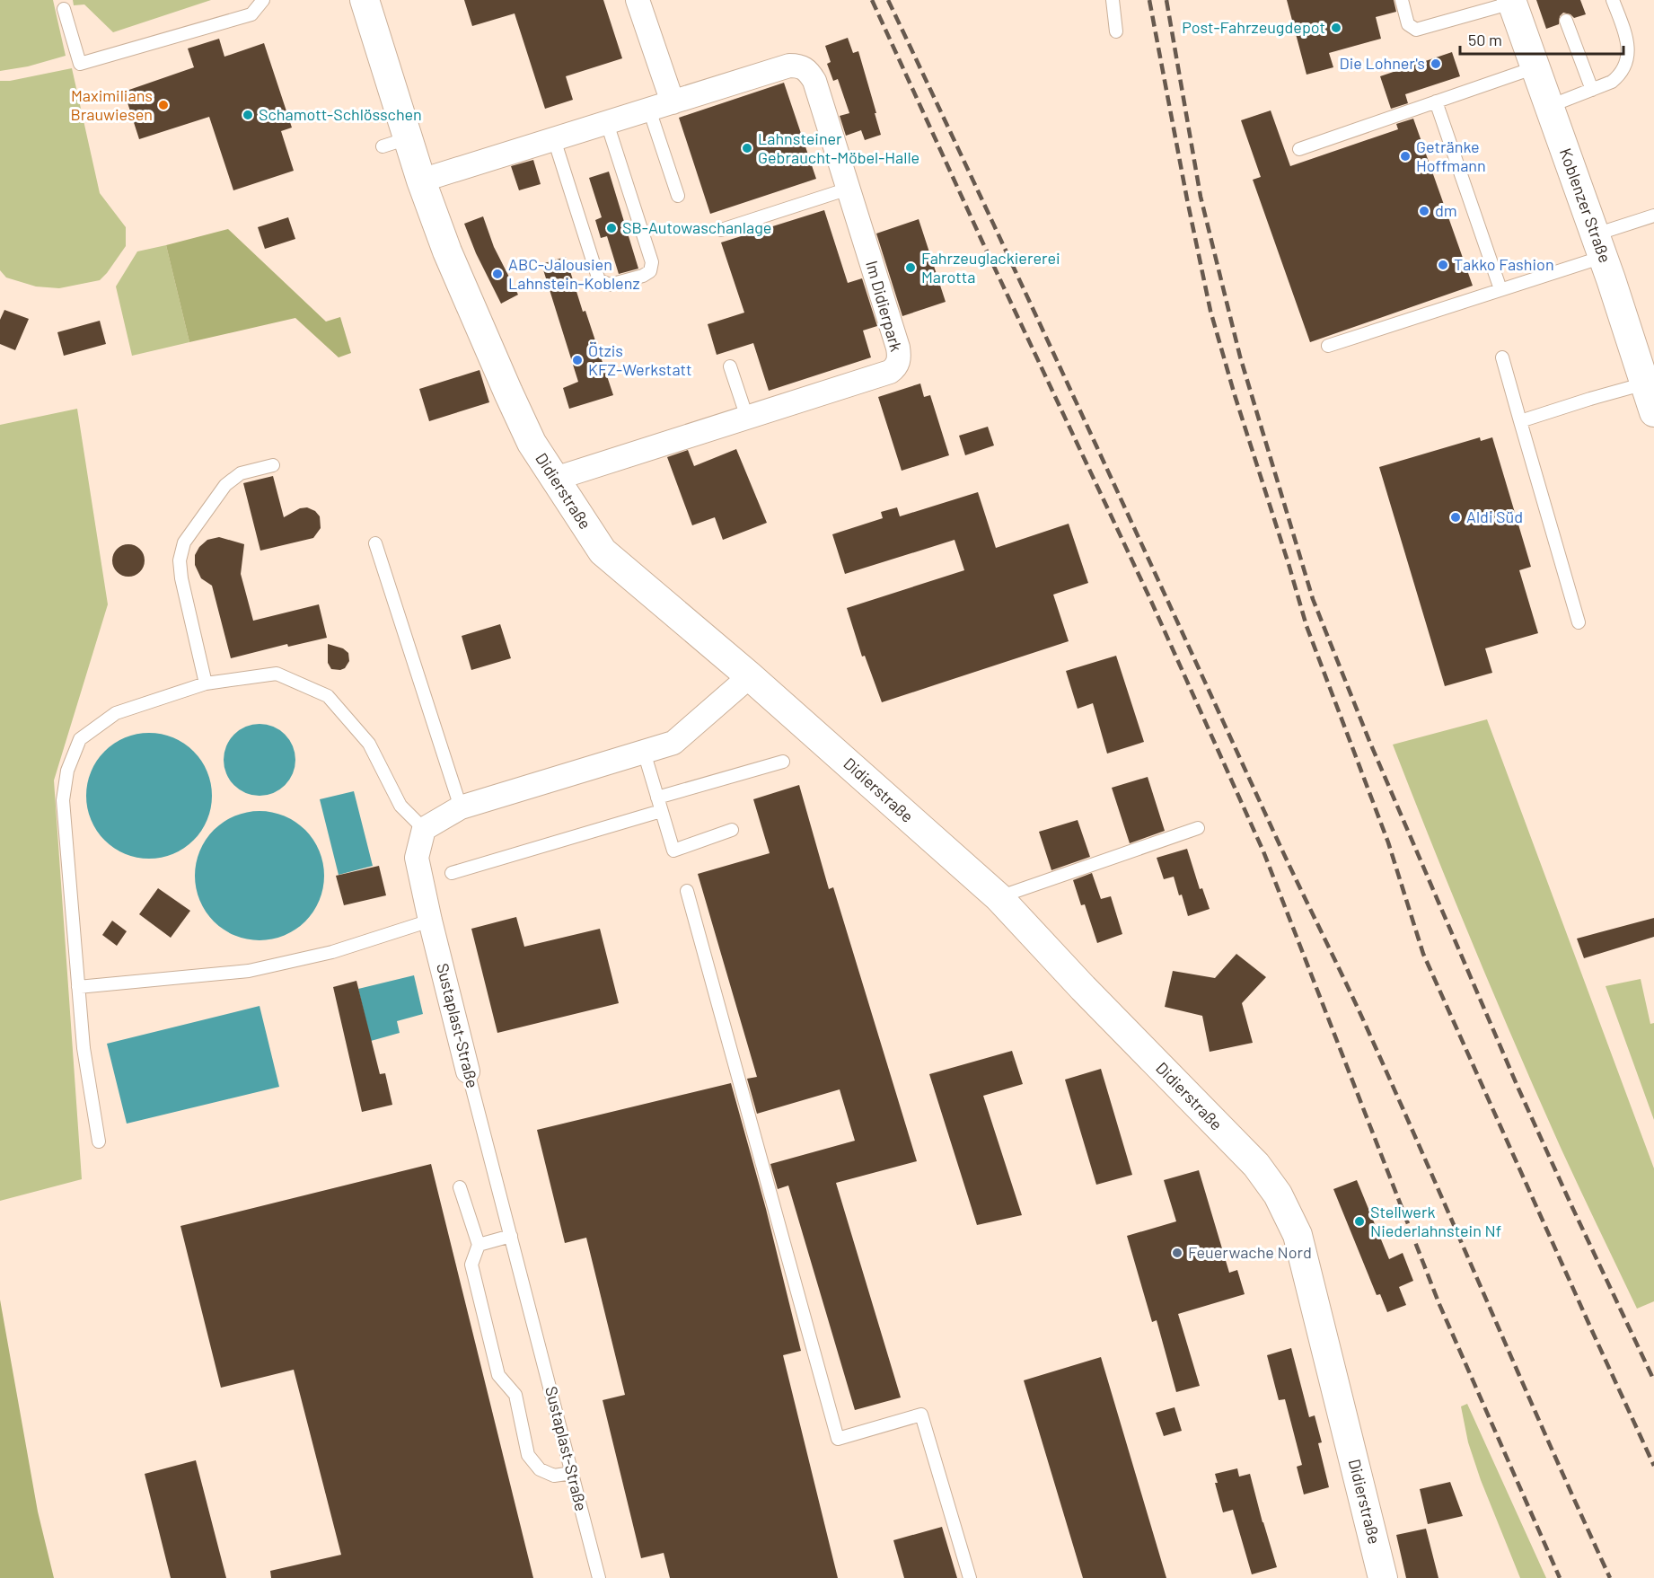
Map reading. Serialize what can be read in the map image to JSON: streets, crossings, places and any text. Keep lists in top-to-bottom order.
{
  "streets": {
    "street": [
      "Koblenzer Straße",
      "Im Didierpark",
      "Didierstraße",
      "Sustaplast-Straße"
    ]
  },
  "crossings": [
    ["Im Didierpark", "Didierstraße"]
  ],
  "places": [
    "Post-Fahrzeugdepot",
    "Die Lohner's",
    "Maximilians Brauwiesen",
    "Schamott-Schlösschen",
    "Lahnsteiner Gebraucht-Möbel-Halle",
    "Getränke Hoffmann",
    "dm",
    "SB-Autowaschanlage",
    "Takko Fashion",
    "Fahrzeuglackiererei Marotta",
    "ABC-Jalousien Lahnstein-Koblenz",
    "Ötzis KFZ-Werkstatt",
    "Aldi Süd",
    "Stellwerk Niederlahnstein Nf",
    "Feuerwache Nord"
  ],
  "scale_bar": "50 m"
}
